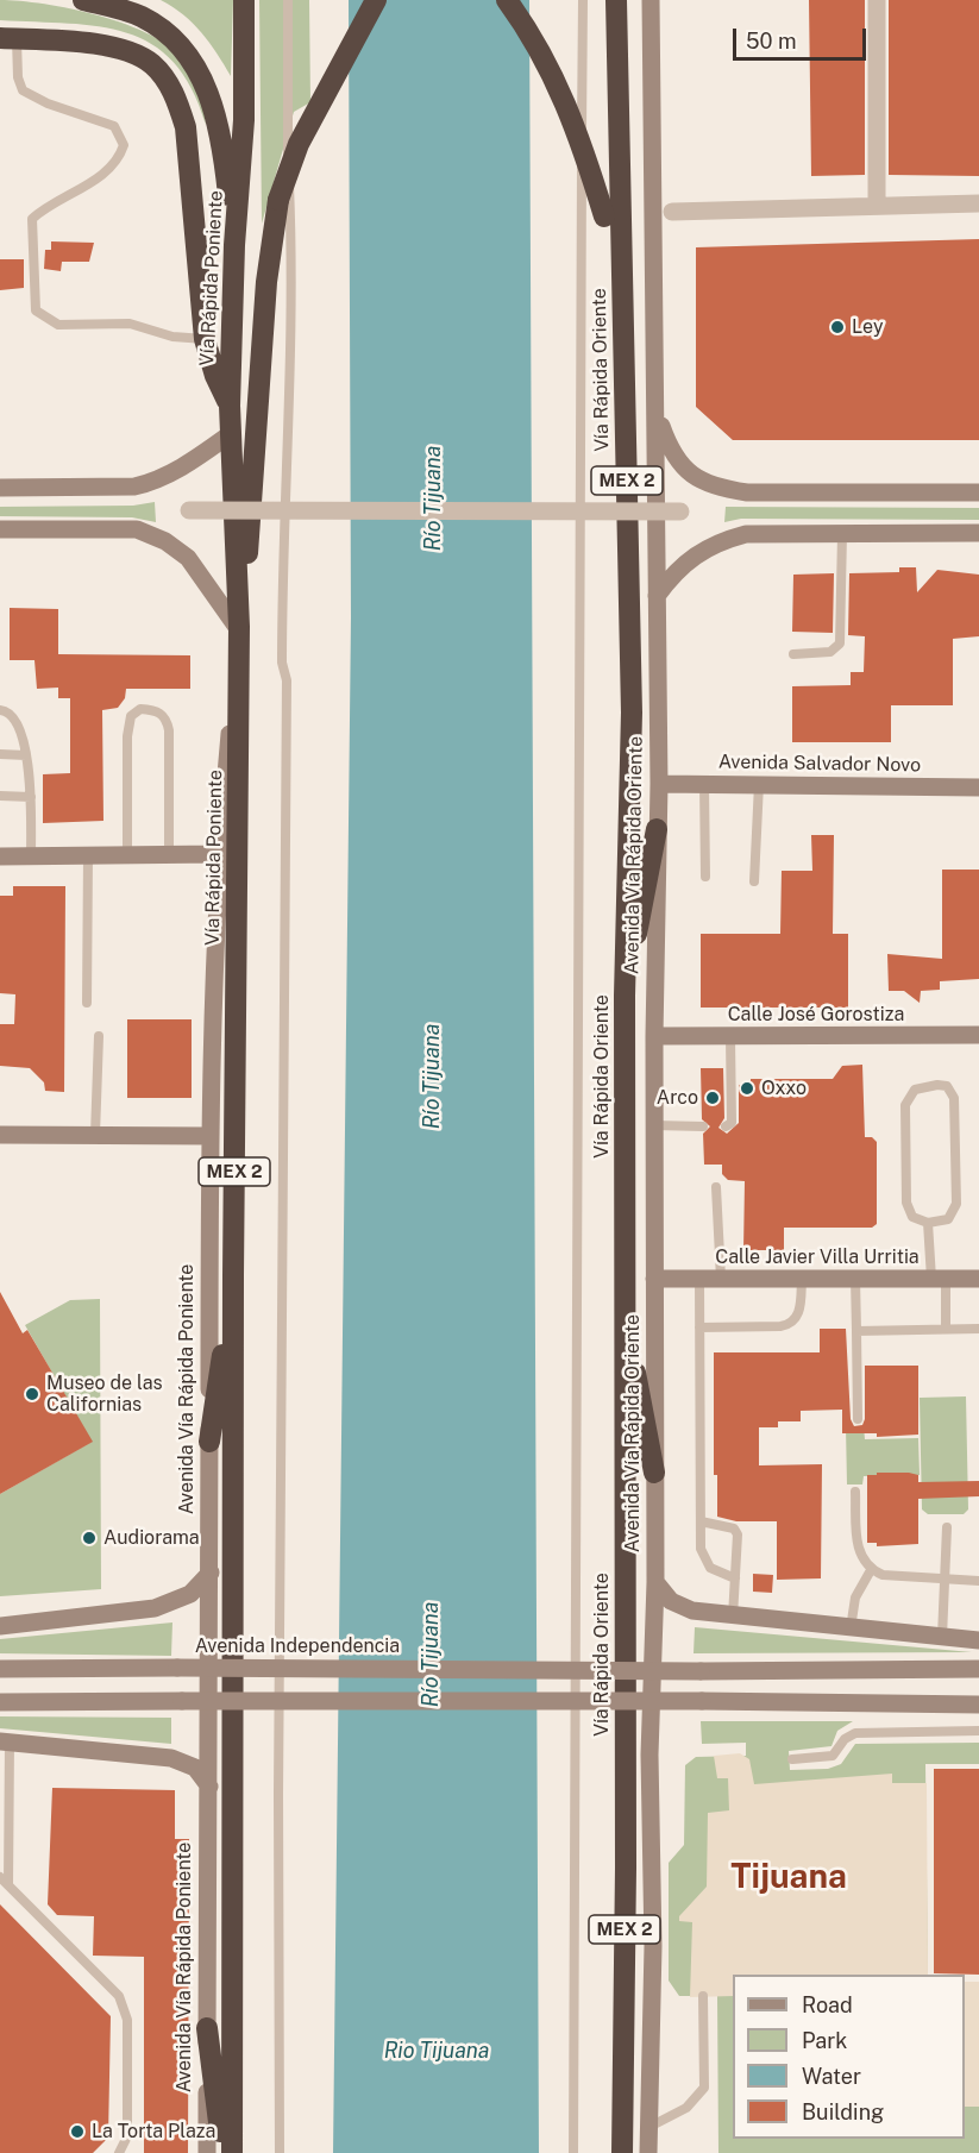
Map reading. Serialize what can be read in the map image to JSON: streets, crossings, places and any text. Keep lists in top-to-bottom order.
{
  "streets": {
    "highway": ["Vía Rápida Poniente", "Vía Rápida Oriente", "MEX 2"],
    "main road": [
      "Avenida Salvador Novo",
      "Avenida Vía Rápida Oriente",
      "Calle José Gorostiza",
      "Calle Javier Villa Urritia",
      "Avenida Vía Rápida Poniente",
      "Avenida Independencia"
    ]
  },
  "crossings": [
    ["Vía Rápida Poniente", "Avenida Vía Rápida Poniente"],
    ["Avenida Salvador Novo", "Avenida Vía Rápida Oriente"],
    ["Avenida Vía Rápida Oriente", "Calle José Gorostiza"],
    ["Avenida Vía Rápida Oriente", "Calle Javier Villa Urritia"]
  ],
  "districts": ["Tijuana"],
  "water": ["Río Tijuana", "Rio Tijuana"],
  "places": [
    "Ley",
    "Oxxo",
    "Arco",
    "Museo de las Californias",
    "Audiorama",
    "La Torta Plaza"
  ],
  "legend": [
    "Road",
    "Park",
    "Water",
    "Building"
  ],
  "scale_bar": "50 m"
}
